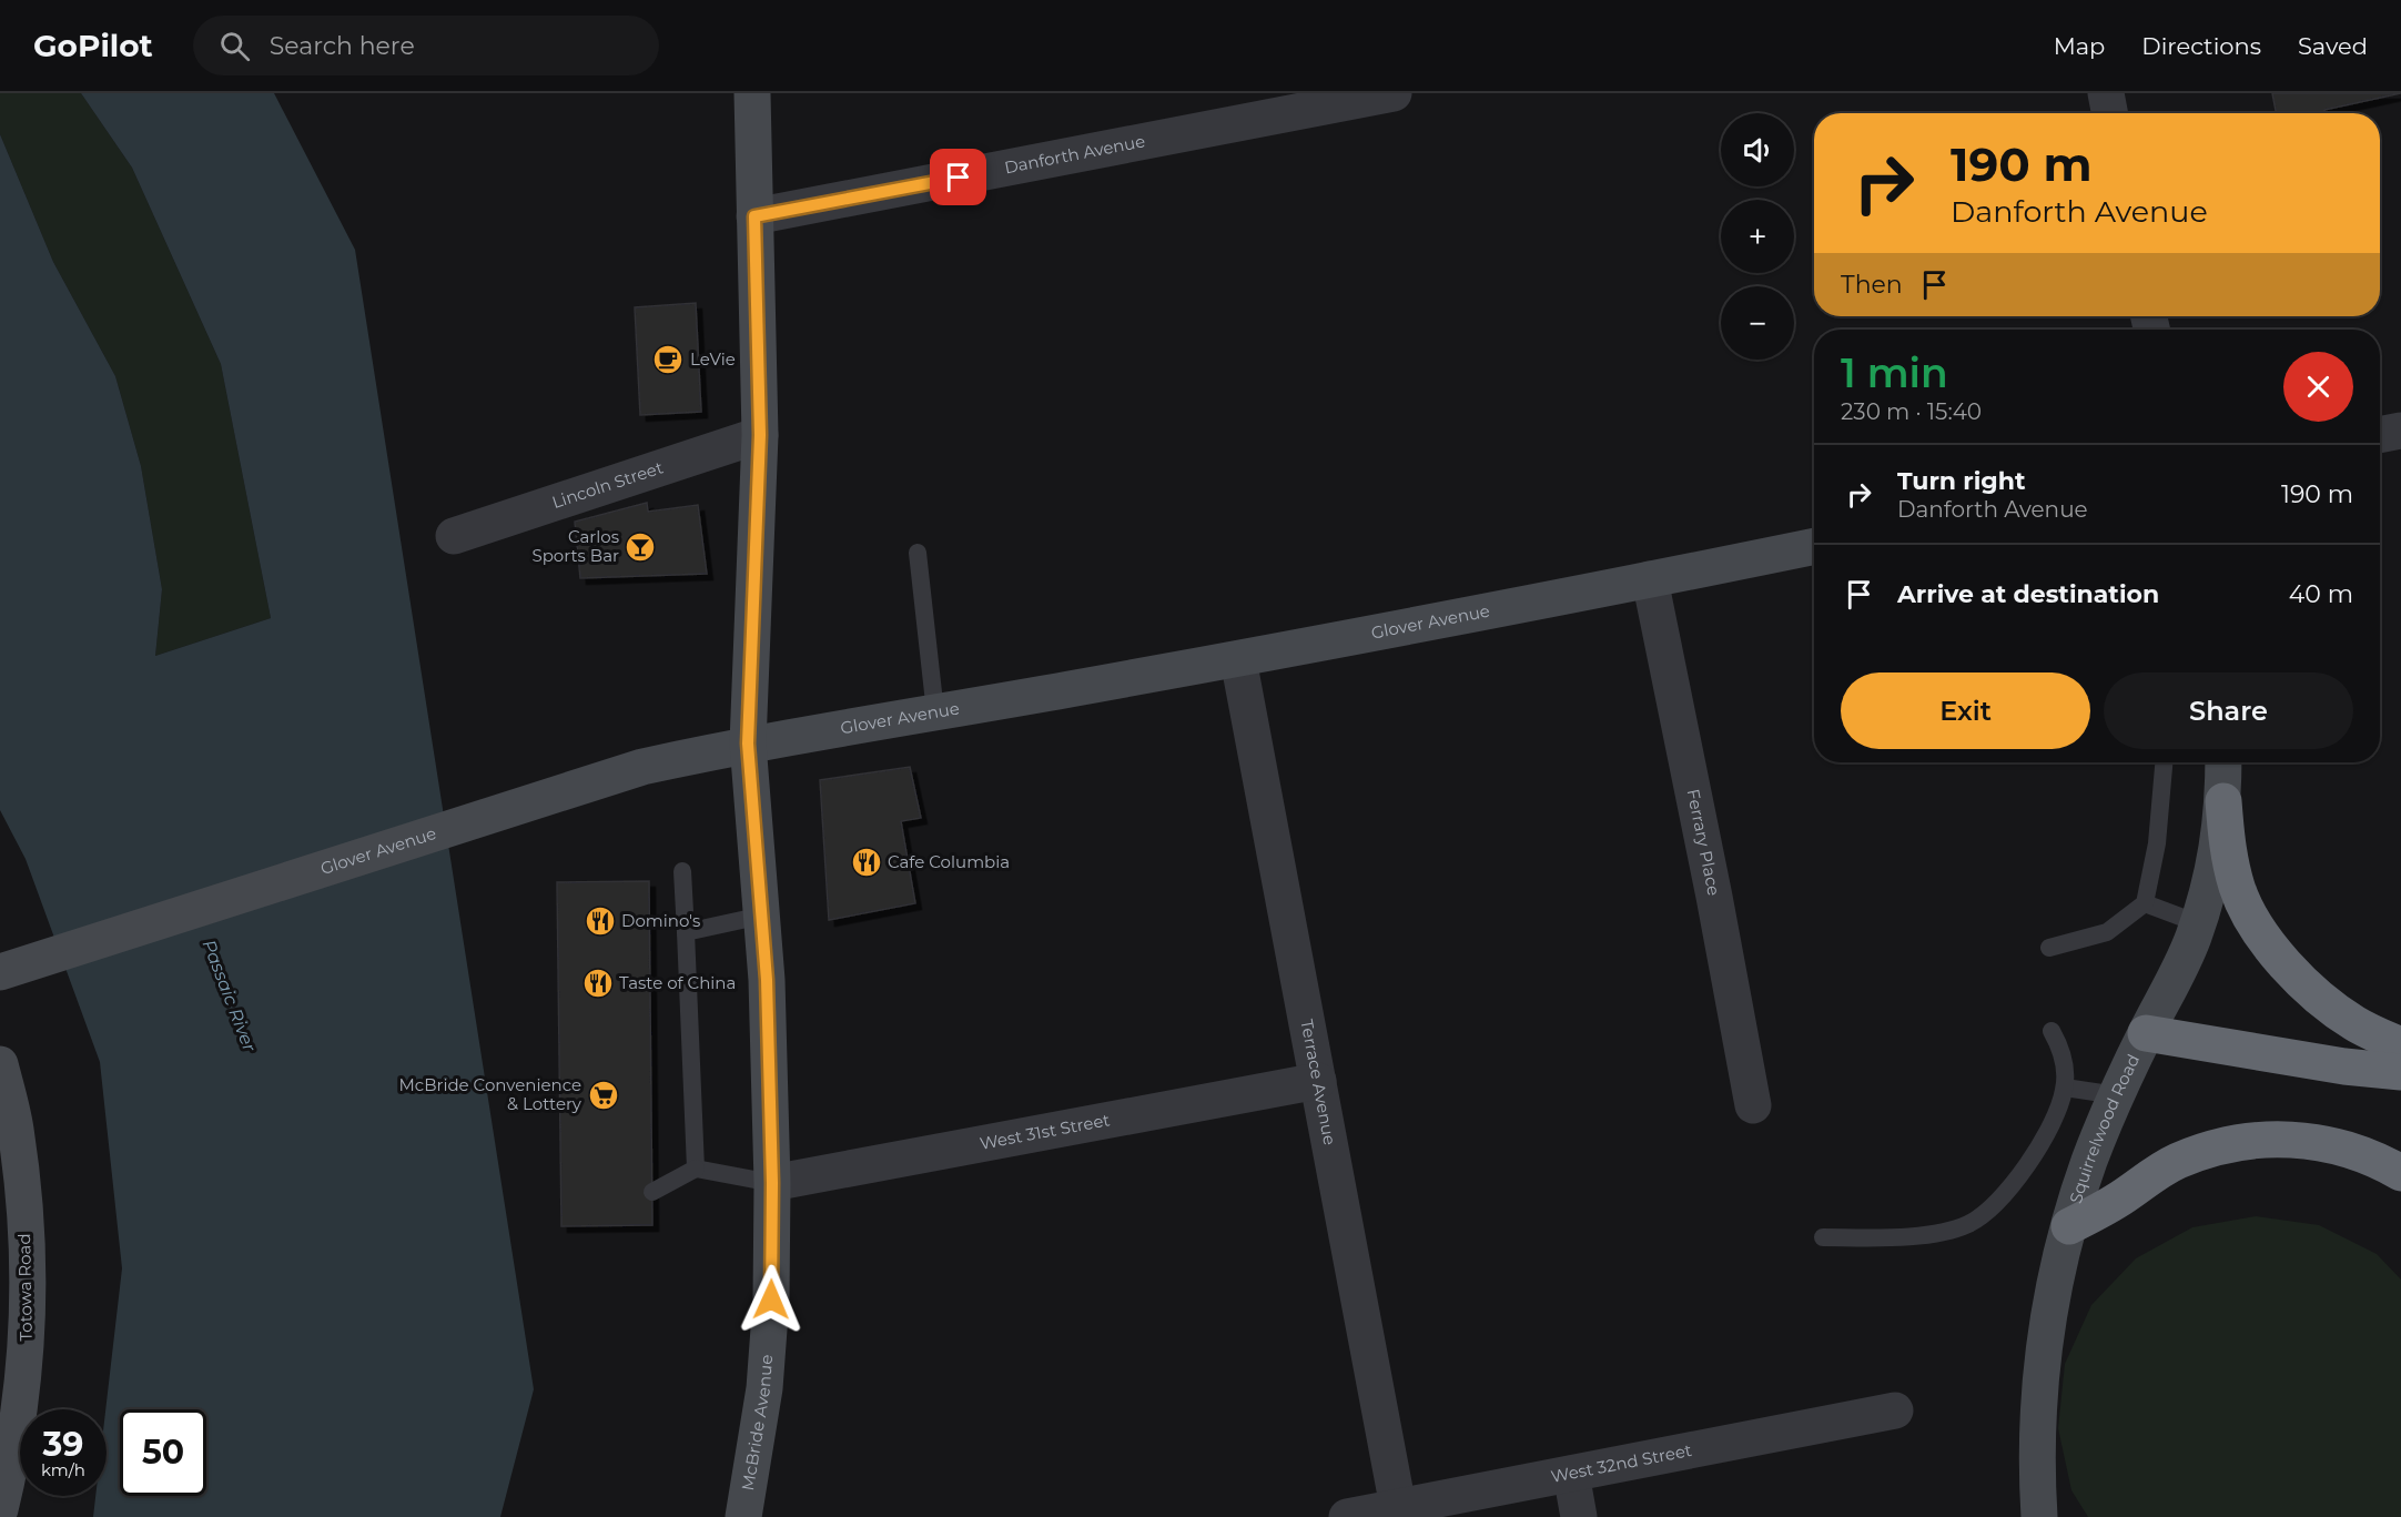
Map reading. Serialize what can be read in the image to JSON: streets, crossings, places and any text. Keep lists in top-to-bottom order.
{
  "streets": {
    "street": [
      "Danforth Avenue",
      "Lincoln Street",
      "Glover Avenue",
      "Ferrary Place",
      "Terrace Avenue",
      "Squirrelwood Road",
      "West 31st Street",
      "Totowa Road",
      "McBride Avenue",
      "West 32nd Street"
    ]
  },
  "crossings": [
    ["Danforth Avenue", "McBride Avenue"],
    ["Lincoln Street", "McBride Avenue"],
    ["Glover Avenue", "Ferrary Place"],
    ["Glover Avenue", "Terrace Avenue"],
    ["Glover Avenue", "McBride Avenue"],
    ["Terrace Avenue", "West 31st Street"],
    ["Terrace Avenue", "West 32nd Street"],
    ["West 31st Street", "McBride Avenue"]
  ],
  "water": ["Passaic River"],
  "places": {
    "cafe": ["LeVie"],
    "bar": ["Carlos Sports Bar"],
    "restaurant": ["Cafe Columbia", "Domino's", "Taste of China"],
    "supermarket": ["McBride Convenience & Lottery"]
  },
  "page": {
    "header": "GoPilot",
    "search": "Search here",
    "nav": ["Map", "Directions", "Saved"],
    "map_buttons": ["+", "−"],
    "turn": ["190 m", "Danforth Avenue"],
    "then": "Then",
    "heading": ["1 min", "230 m · 15:40"],
    "list": [
      {
        "name": "Turn right",
        "note": "Danforth Avenue",
        "value": "190 m"
      },
      {
        "name": "Arrive at destination",
        "value": "40 m"
      }
    ],
    "buttons": ["Exit", "Share"],
    "speed": "39 km/h",
    "limit": "50"
  }
}
